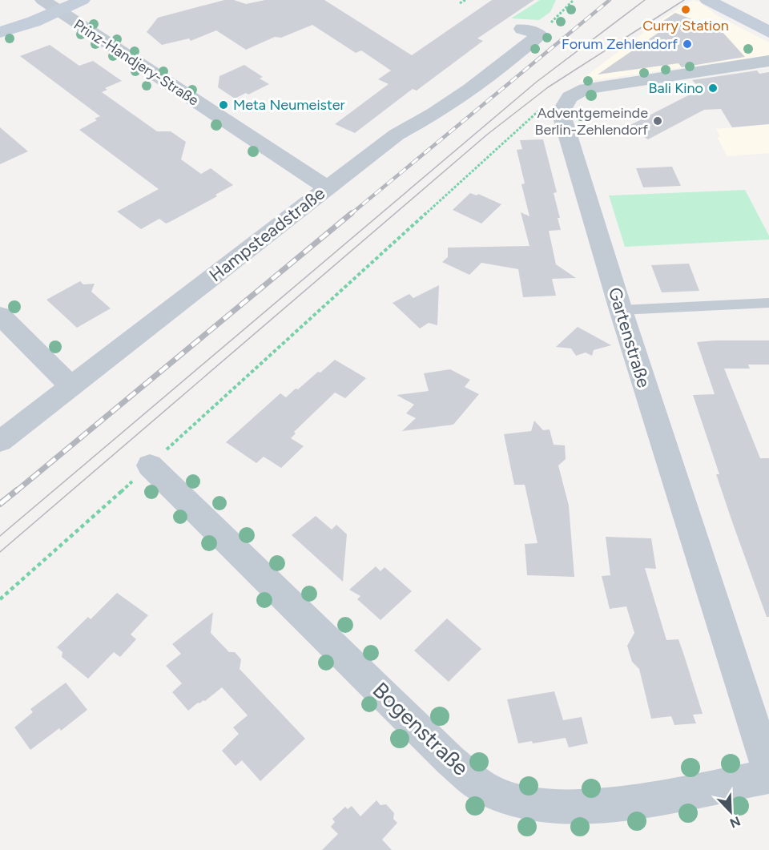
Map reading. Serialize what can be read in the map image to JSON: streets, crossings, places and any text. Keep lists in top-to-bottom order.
{
  "streets": {
    "street": [
      "Prinz-Handjery-Straße",
      "Hampsteadstraße",
      "Gartenstraße",
      "Bogenstraße"
    ]
  },
  "crossings": [
    ["Prinz-Handjery-Straße", "Hampsteadstraße"],
    ["Gartenstraße", "Bogenstraße"]
  ],
  "places": [
    "Curry Station",
    "Forum Zehlendorf",
    "Bali Kino",
    "Meta Neumeister",
    "Adventgemeinde Berlin-Zehlendorf"
  ],
  "north": "bottom right"
}
